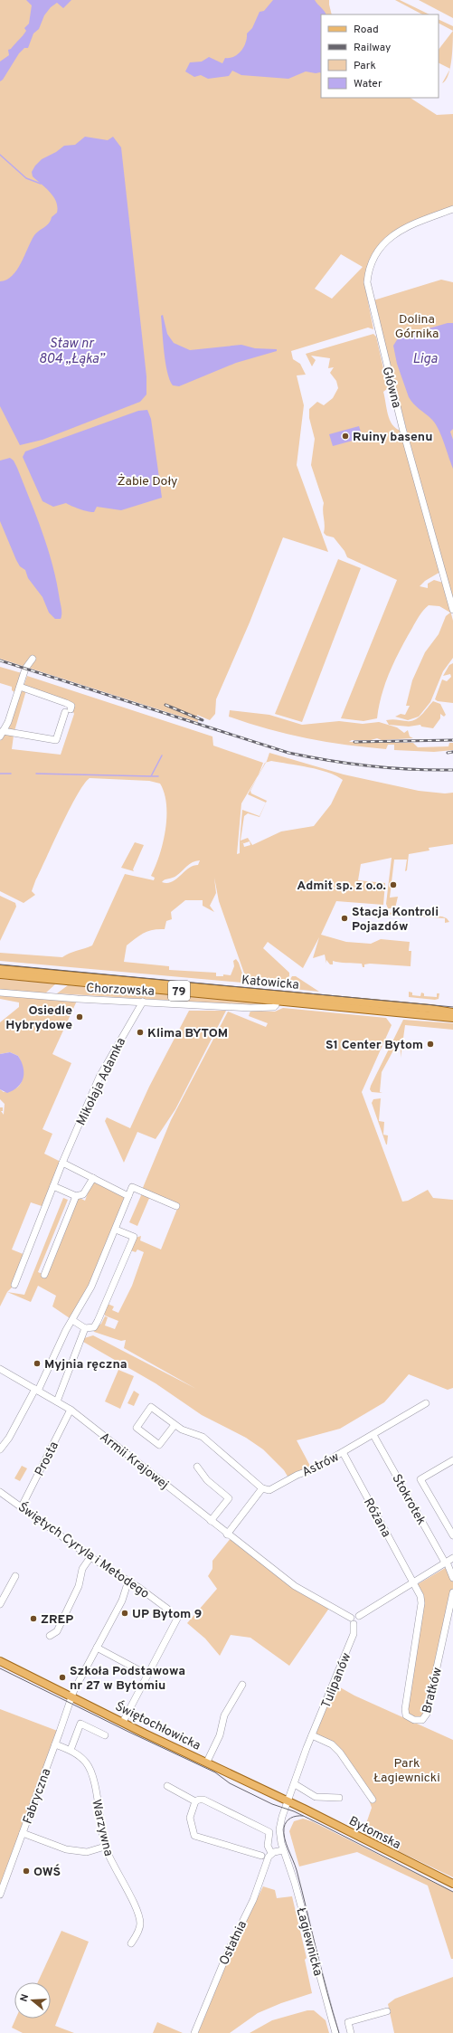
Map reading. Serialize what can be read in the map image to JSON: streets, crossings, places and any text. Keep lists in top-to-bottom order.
{
  "streets": {
    "main road": [
      "Katowicka",
      "Chorzowska",
      "79",
      "Świętochłowicka",
      "Bytomska"
    ],
    "street": [
      "Główna",
      "Mikołaja Adamka",
      "Prosta",
      "Armii Krajowej",
      "Astrów",
      "Stokrotek",
      "Różana",
      "Świętych Cyryla i Metodego",
      "Tulipanów",
      "Bratków",
      "Fabryczna",
      "Warzywna",
      "Łagiewnicka",
      "Ostatnia"
    ]
  },
  "crossings": [
    ["Katowicka", "Chorzowska"],
    ["Katowicka", "79"],
    ["Chorzowska", "79"],
    ["Chorzowska", "Mikołaja Adamka"],
    ["Prosta", "Armii Krajowej"],
    ["Prosta", "Świętych Cyryla i Metodego"],
    ["Armii Krajowej", "Astrów"],
    ["Armii Krajowej", "Tulipanów"],
    ["Astrów", "Stokrotek"],
    ["Astrów", "Różana"],
    ["Różana", "Bratków"],
    ["Świętych Cyryla i Metodego", "Fabryczna"],
    ["Tulipanów", "Świętochłowicka"],
    ["Tulipanów", "Bytomska"],
    ["Świętochłowicka", "Fabryczna"],
    ["Świętochłowicka", "Bytomska"],
    ["Fabryczna", "Warzywna"]
  ],
  "water": ["Staw nr 804 „Łąka”", "Liga"],
  "parks": ["Dolina Górnika", "Żabie Doły", "Park Łagiewnicki"],
  "places": [
    "Ruiny basenu",
    "Admit sp. z o.o.",
    "Stacja Kontroli Pojazdów",
    "Osiedle Hybrydowe",
    "Klima BYTOM",
    "S1 Center Bytom",
    "Myjnia ręczna",
    "UP Bytom 9",
    "ZREP",
    "Szkoła Podstawowa nr 27 w Bytomiu",
    "OWŚ"
  ],
  "legend": [
    "Road",
    "Railway",
    "Park",
    "Water"
  ],
  "north": "left"
}
